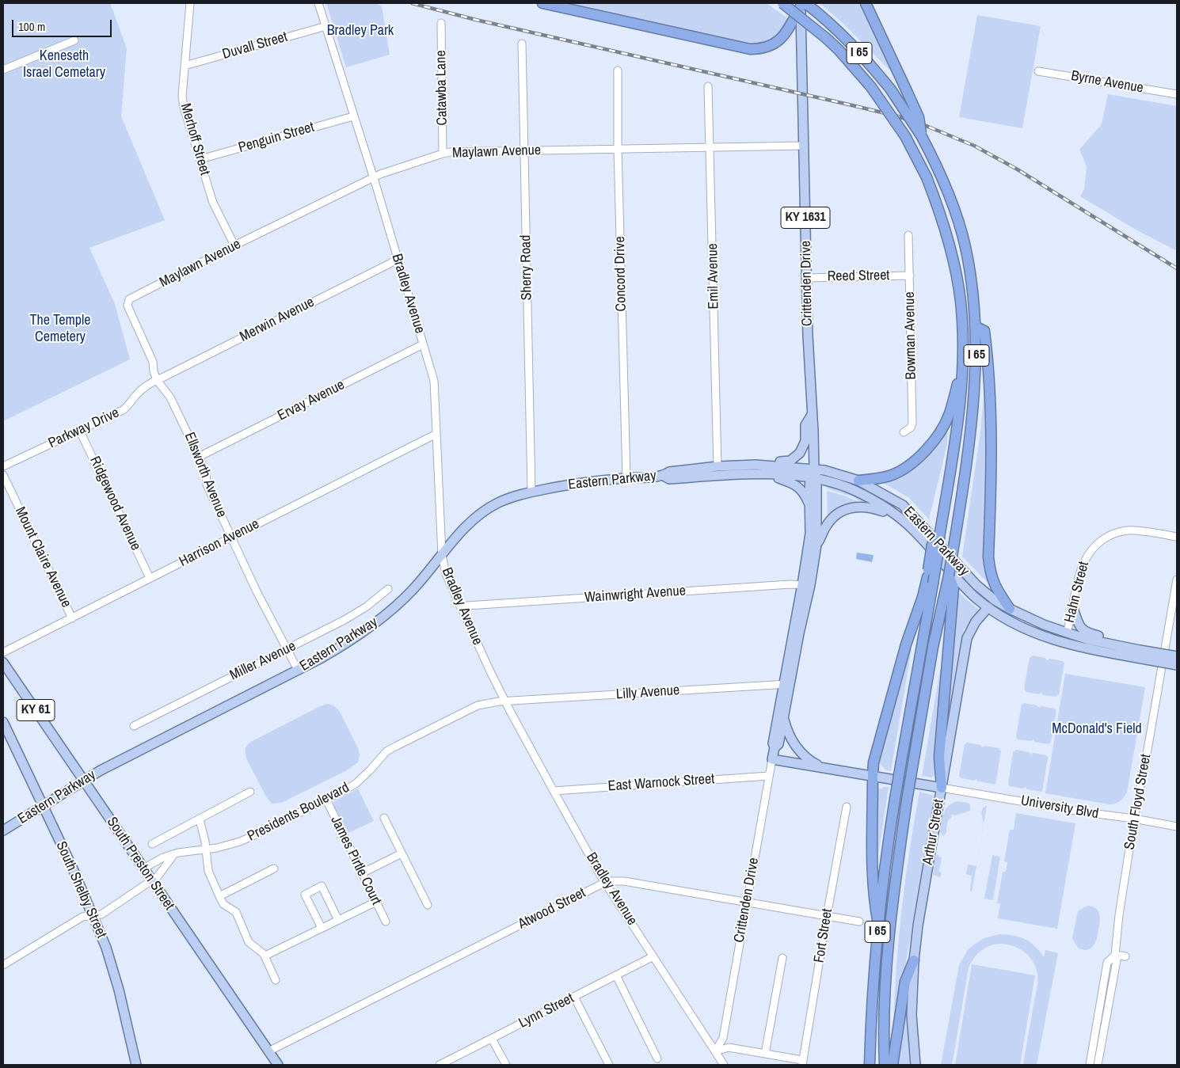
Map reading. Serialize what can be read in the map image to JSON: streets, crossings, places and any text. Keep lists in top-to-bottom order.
{
  "streets": {
    "highway": ["I 65"],
    "main road": [
      "KY 1631",
      "Crittenden Drive",
      "Eastern Parkway",
      "KY 61",
      "Arthur Street",
      "South Preston Street",
      "South Shelby Street"
    ],
    "street": [
      "Duvall Street",
      "Byrne Avenue",
      "Catawba Lane",
      "Penguin Street",
      "Merhoff Street",
      "Maylawn Avenue",
      "Sherry Road",
      "Concord Drive",
      "Emil Avenue",
      "Reed Street",
      "Bradley Avenue",
      "Merwin Avenue",
      "Bowman Avenue",
      "Ervay Avenue",
      "Parkway Drive",
      "Ellsworth Avenue",
      "Ridgewood Avenue",
      "Harrison Avenue",
      "Mount Claire Avenue",
      "Hahn Street",
      "Wainwright Avenue",
      "Miller Avenue",
      "Lilly Avenue",
      "East Warnock Street",
      "South Floyd Street",
      "University Blvd",
      "Presidents Boulevard",
      "James Pirtle Court",
      "Atwood Street",
      "Fort Street",
      "Lynn Street"
    ]
  },
  "crossings": [
    ["Duvall Street", "Merhoff Street"],
    ["Duvall Street", "Bradley Avenue"],
    ["I 65", "Crittenden Drive"],
    ["Catawba Lane", "Maylawn Avenue"],
    ["Penguin Street", "Merhoff Street"],
    ["Penguin Street", "Bradley Avenue"],
    ["Merhoff Street", "Maylawn Avenue"],
    ["Maylawn Avenue", "Sherry Road"],
    ["Maylawn Avenue", "Concord Drive"],
    ["Maylawn Avenue", "Emil Avenue"],
    ["Maylawn Avenue", "Crittenden Drive"],
    ["Maylawn Avenue", "Bradley Avenue"],
    ["Maylawn Avenue", "Ellsworth Avenue"],
    ["Sherry Road", "Eastern Parkway"],
    ["Concord Drive", "Eastern Parkway"],
    ["Emil Avenue", "Eastern Parkway"],
    ["Reed Street", "Crittenden Drive"],
    ["Reed Street", "Bowman Avenue"],
    ["Crittenden Drive", "Bradley Avenue"],
    ["Crittenden Drive", "Eastern Parkway"],
    ["Crittenden Drive", "Wainwright Avenue"],
    ["Crittenden Drive", "Lilly Avenue"],
    ["Crittenden Drive", "East Warnock Street"],
    ["Crittenden Drive", "Atwood Street"],
    ["Bradley Avenue", "Merwin Avenue"],
    ["Bradley Avenue", "Ervay Avenue"],
    ["Bradley Avenue", "Eastern Parkway"],
    ["Bradley Avenue", "Harrison Avenue"],
    ["Bradley Avenue", "Wainwright Avenue"],
    ["Bradley Avenue", "Lilly Avenue"],
    ["Bradley Avenue", "East Warnock Street"],
    ["Bradley Avenue", "Presidents Boulevard"],
    ["Bradley Avenue", "Atwood Street"],
    ["Bradley Avenue", "Lynn Street"],
    ["Merwin Avenue", "Parkway Drive"],
    ["Merwin Avenue", "Ellsworth Avenue"],
    ["Ervay Avenue", "Ellsworth Avenue"],
    ["Parkway Drive", "Ellsworth Avenue"],
    ["Parkway Drive", "Ridgewood Avenue"],
    ["Ellsworth Avenue", "Eastern Parkway"],
    ["Ellsworth Avenue", "Harrison Avenue"],
    ["Ellsworth Avenue", "Miller Avenue"],
    ["Eastern Parkway", "Hahn Street"],
    ["Eastern Parkway", "Arthur Street"],
    ["Eastern Parkway", "South Preston Street"],
    ["Eastern Parkway", "South Shelby Street"],
    ["Ridgewood Avenue", "Harrison Avenue"],
    ["Harrison Avenue", "Mount Claire Avenue"],
    ["Lilly Avenue", "Presidents Boulevard"],
    ["South Floyd Street", "University Blvd"],
    ["University Blvd", "Arthur Street"],
    ["Presidents Boulevard", "James Pirtle Court"],
    ["Presidents Boulevard", "South Preston Street"],
    ["South Preston Street", "Atwood Street"],
    ["Atwood Street", "Fort Street"]
  ],
  "parks": [
    "Bradley Park",
    "Keneseth Israel Cemetary",
    "The Temple Cemetery",
    "McDonald's Field"
  ],
  "scale_bar": "100 m"
}
